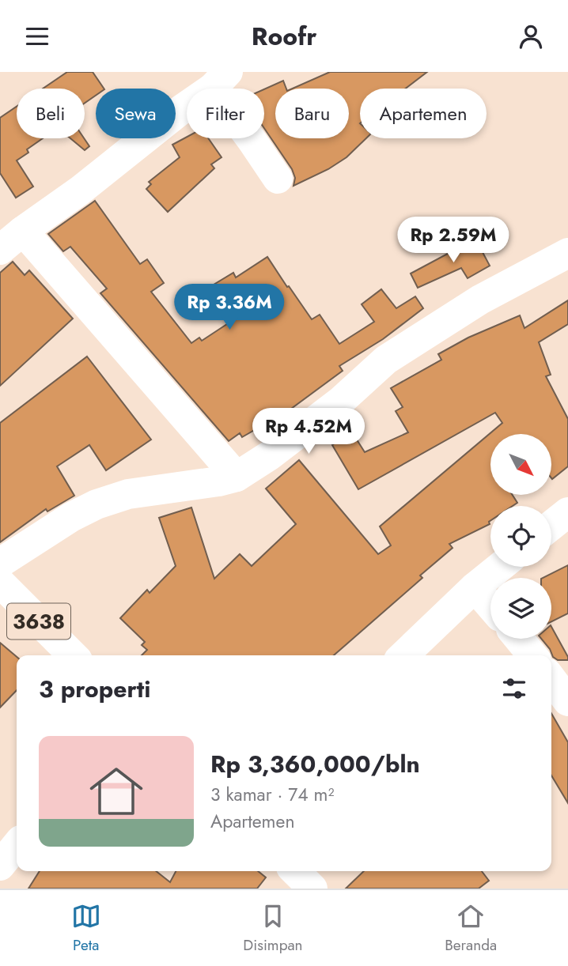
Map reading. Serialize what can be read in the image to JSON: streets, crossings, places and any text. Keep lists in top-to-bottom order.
{
  "streets": {
    "street": ["3638"]
  },
  "north": "bottom right",
  "page": {
    "header": "Roofr",
    "chip": [
      "Beli",
      "Sewa",
      "Filter",
      "Baru",
      "Apartemen"
    ],
    "price": ["Rp 2.59M", "Rp 3.36M", "Rp 4.52M"],
    "heading": "3 properti",
    "list": [
      {
        "name": "Rp 3,360,000/bln",
        "note": "3 kamar · 74 m² · Apartemen"
      }
    ],
    "tabs": ["Peta", "Disimpan", "Beranda"]
  }
}
